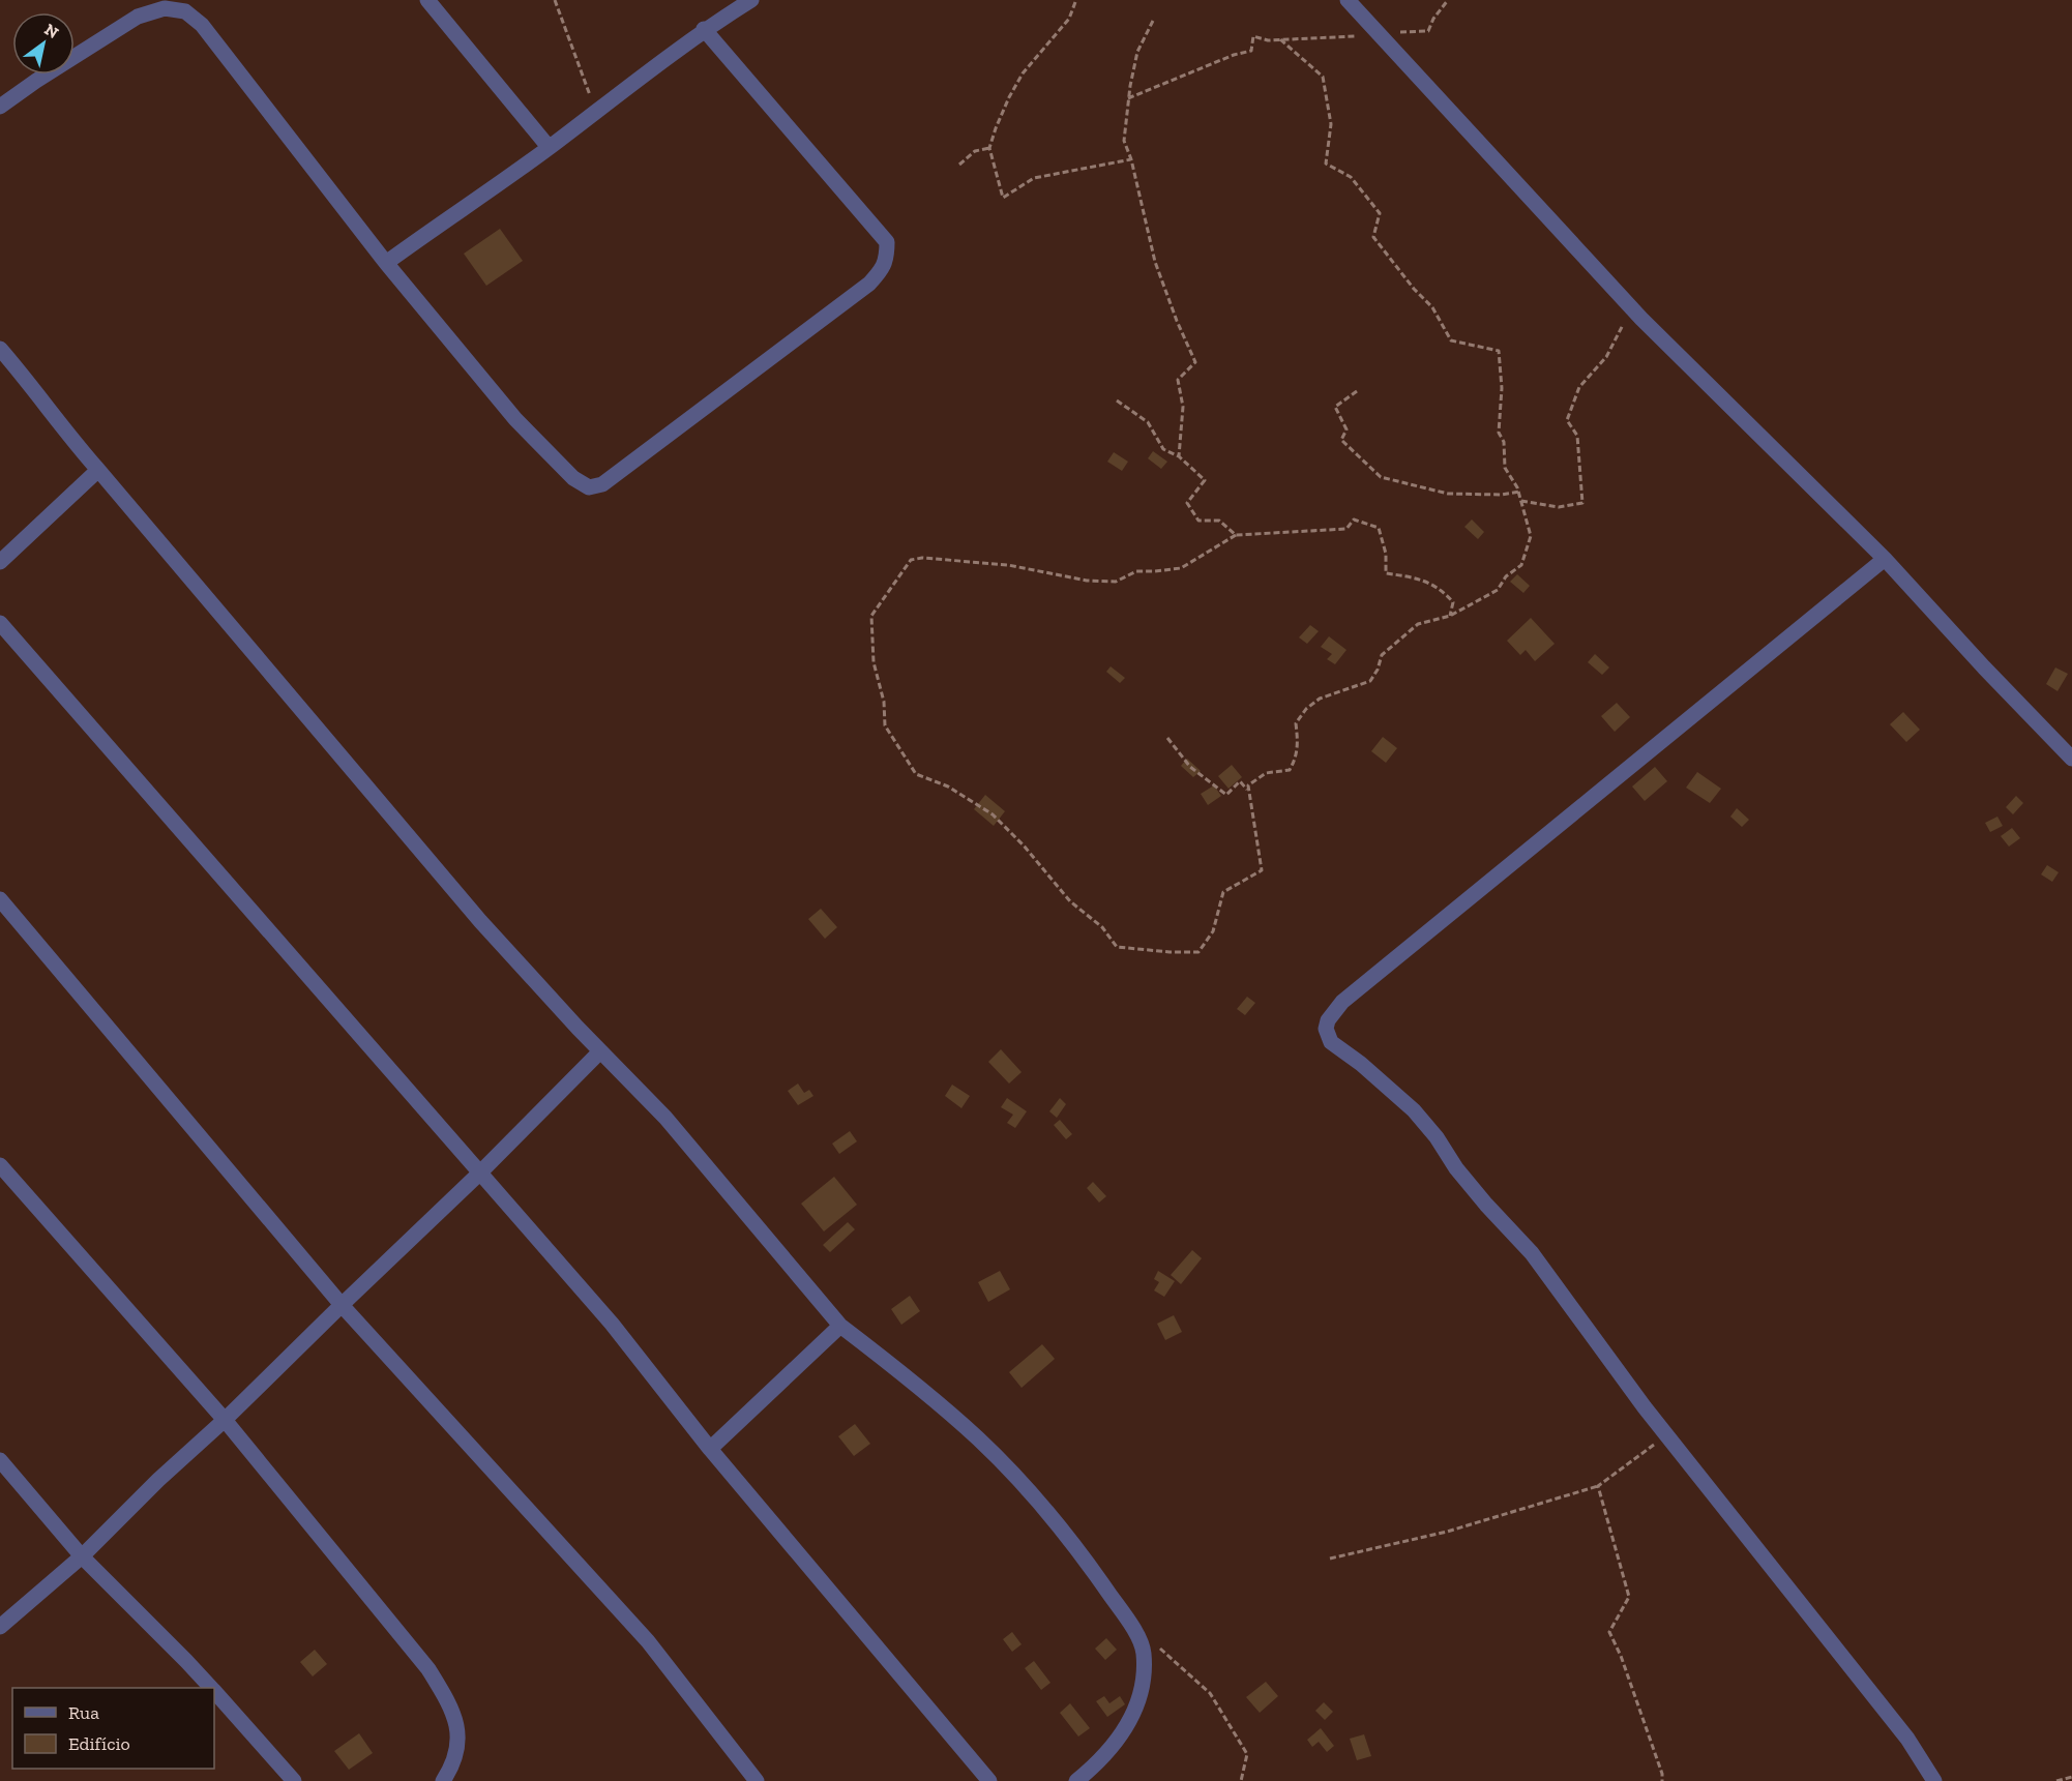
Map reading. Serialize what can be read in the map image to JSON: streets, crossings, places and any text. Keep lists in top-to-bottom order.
{
  "legend": ["Rua", "Edifício"],
  "north": "top right"
}
